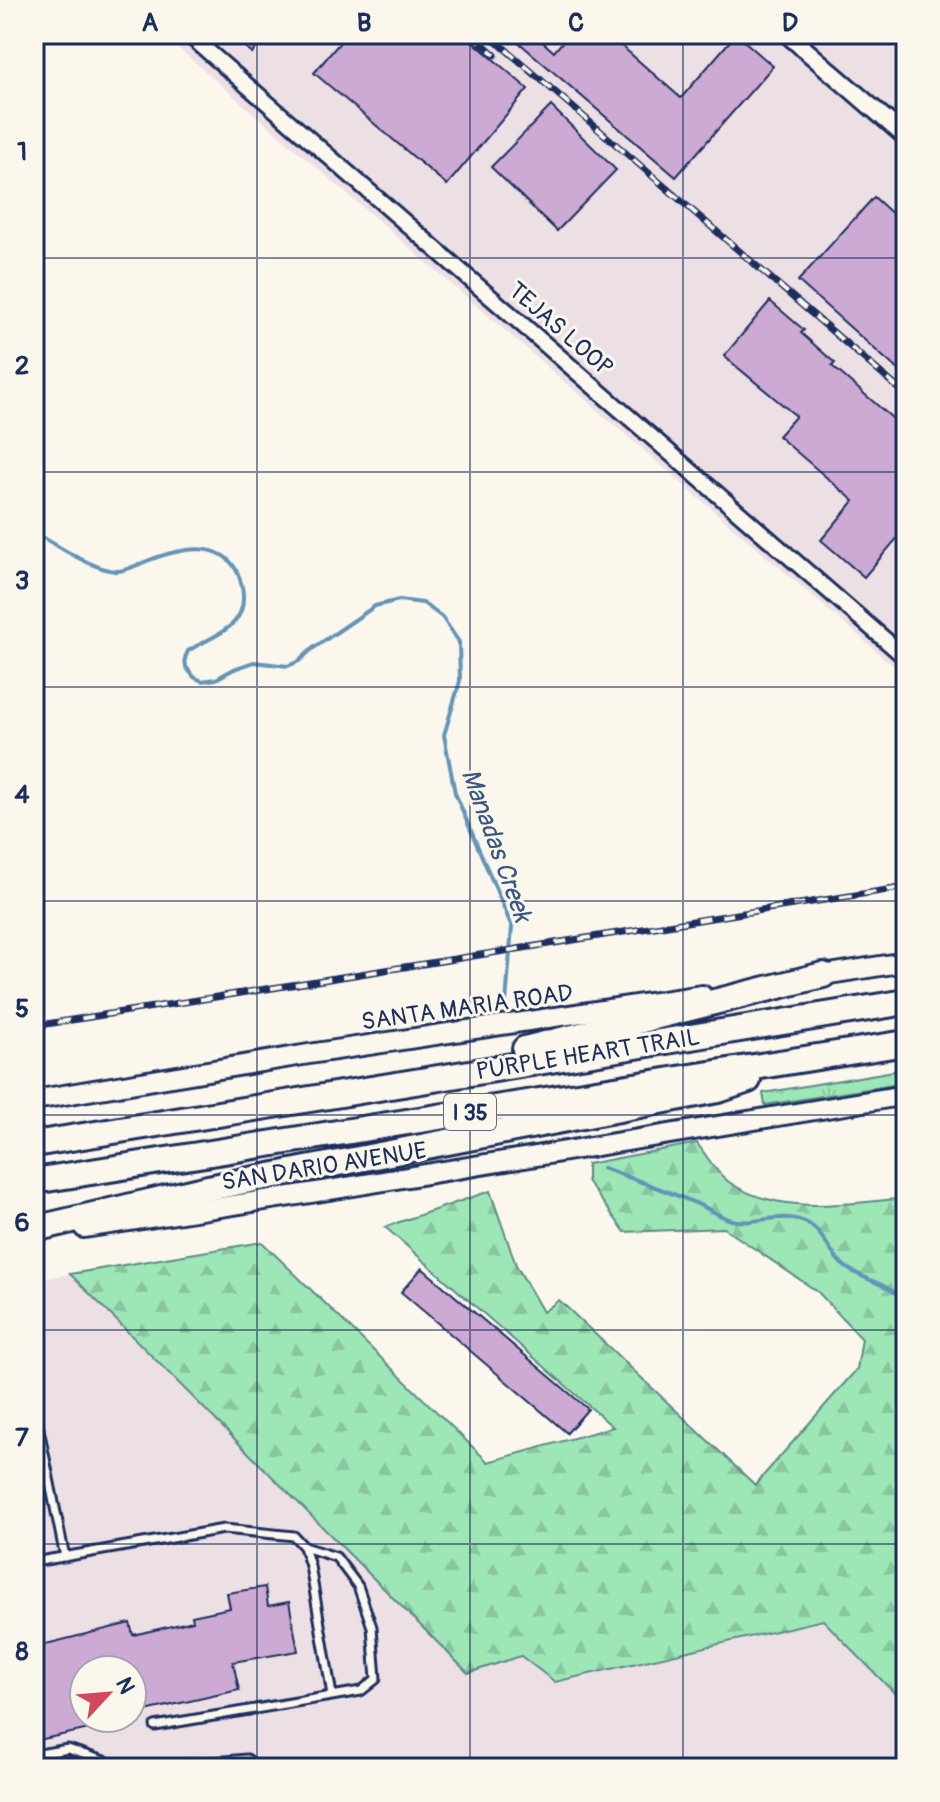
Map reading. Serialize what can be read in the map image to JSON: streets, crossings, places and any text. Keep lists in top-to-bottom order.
{
  "streets": {
    "highway": ["PURPLE HEART TRAIL", "I 35"],
    "main road": ["SANTA MARIA ROAD", "SAN DARIO AVENUE"],
    "street": ["TEJAS LOOP"]
  },
  "water": ["Manadas Creek"],
  "north": "top right",
  "grid": {
    "columns": [
      "A",
      "B",
      "C",
      "D"
    ],
    "rows": [
      "1",
      "2",
      "3",
      "4",
      "5",
      "6",
      "7",
      "8"
    ]
  }
}
